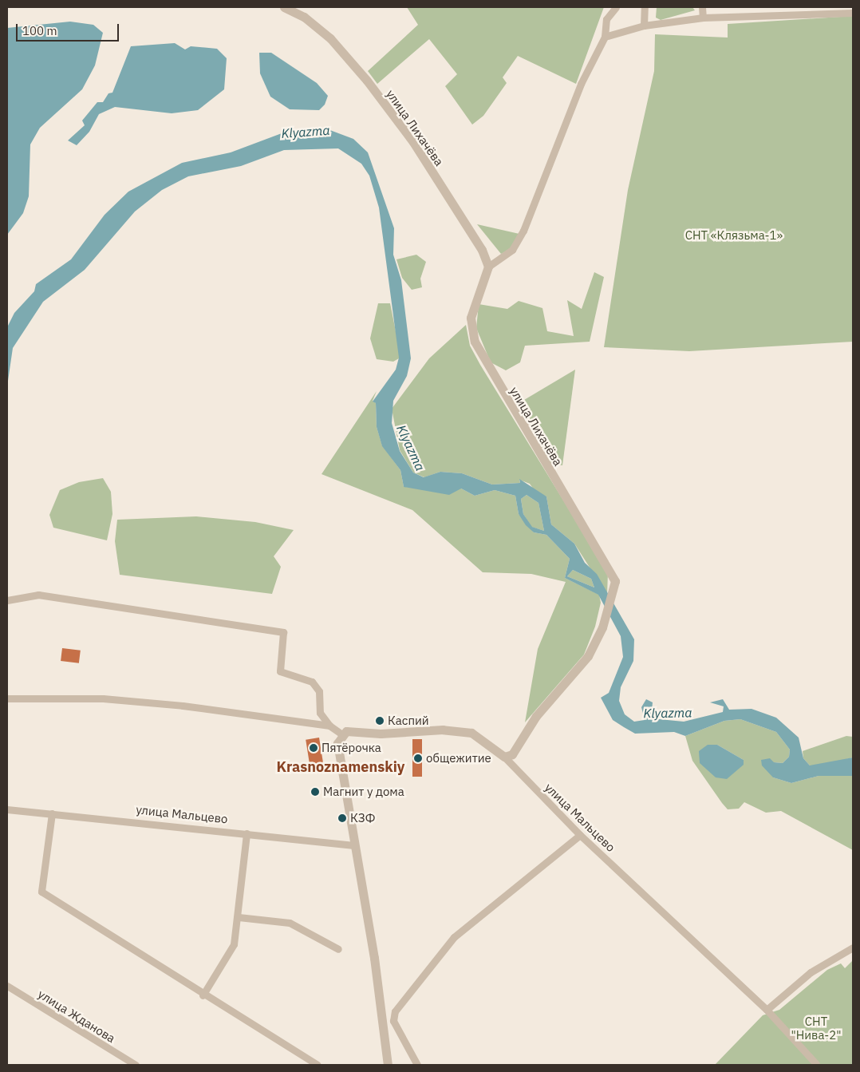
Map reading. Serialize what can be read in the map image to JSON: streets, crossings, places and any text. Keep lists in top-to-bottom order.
{
  "streets": {
    "street": ["улица Лихачёва", "улица Мальцево", "улица Жданова"]
  },
  "crossings": [
    ["улица Лихачёва", "улица Мальцево"]
  ],
  "districts": ["Krasnoznamenskiy"],
  "water": ["Klyazma"],
  "parks": ["СНТ «Клязьма-1»", "СНТ \"Нива-2\""],
  "places": [
    "Каспий",
    "Пятёрочка",
    "общежитие",
    "Магнит у дома",
    "КЗФ"
  ],
  "scale_bar": "100 m"
}
